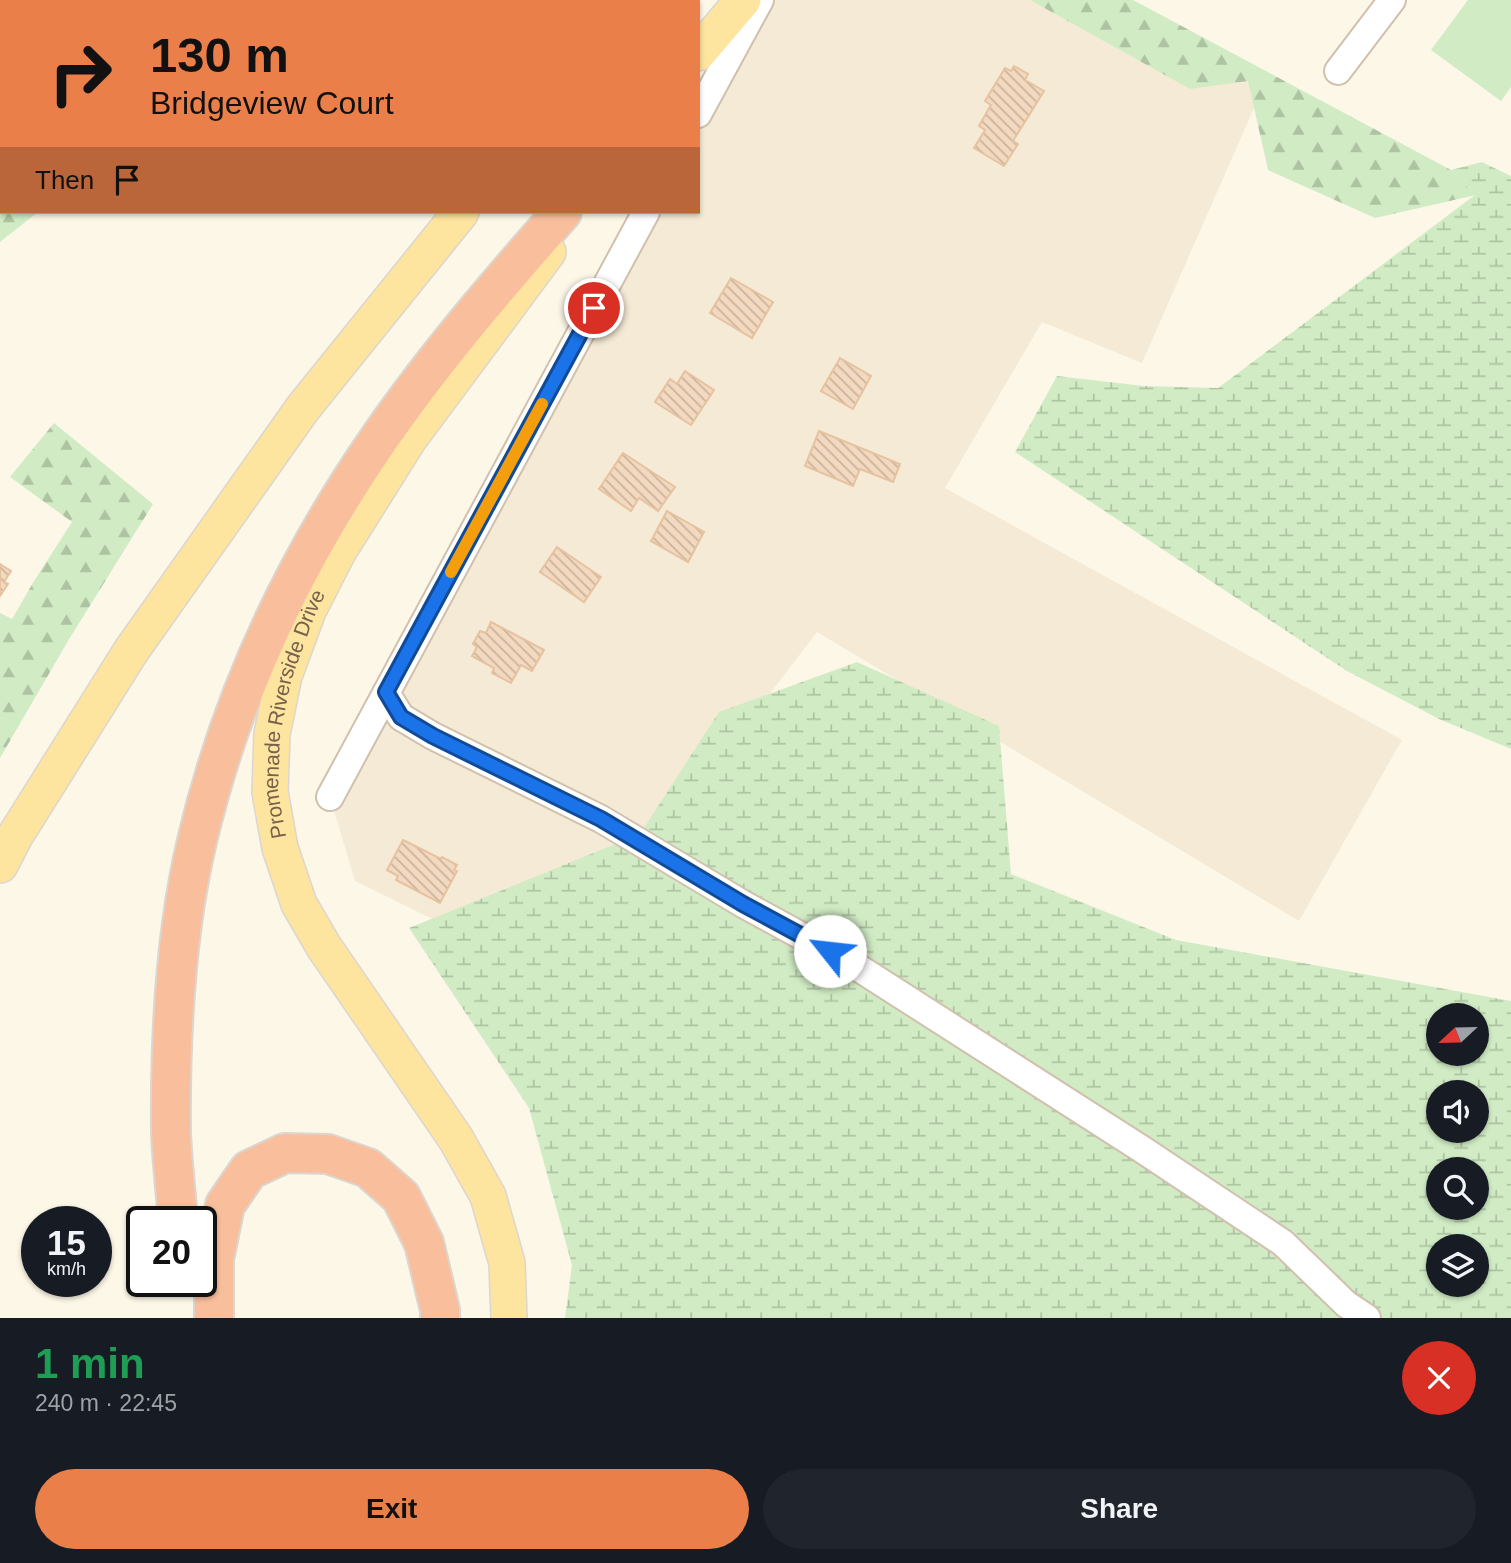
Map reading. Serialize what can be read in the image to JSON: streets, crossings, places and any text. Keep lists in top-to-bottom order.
{
  "streets": {
    "main road": ["Promenade Riverside Drive"]
  },
  "north": "left",
  "page": {
    "turn": ["130 m", "Bridgeview Court"],
    "then": "Then",
    "speed": "15 km/h",
    "limit": "20",
    "heading": ["1 min", "240 m · 22:45"],
    "buttons": ["Exit", "Share"]
  }
}
